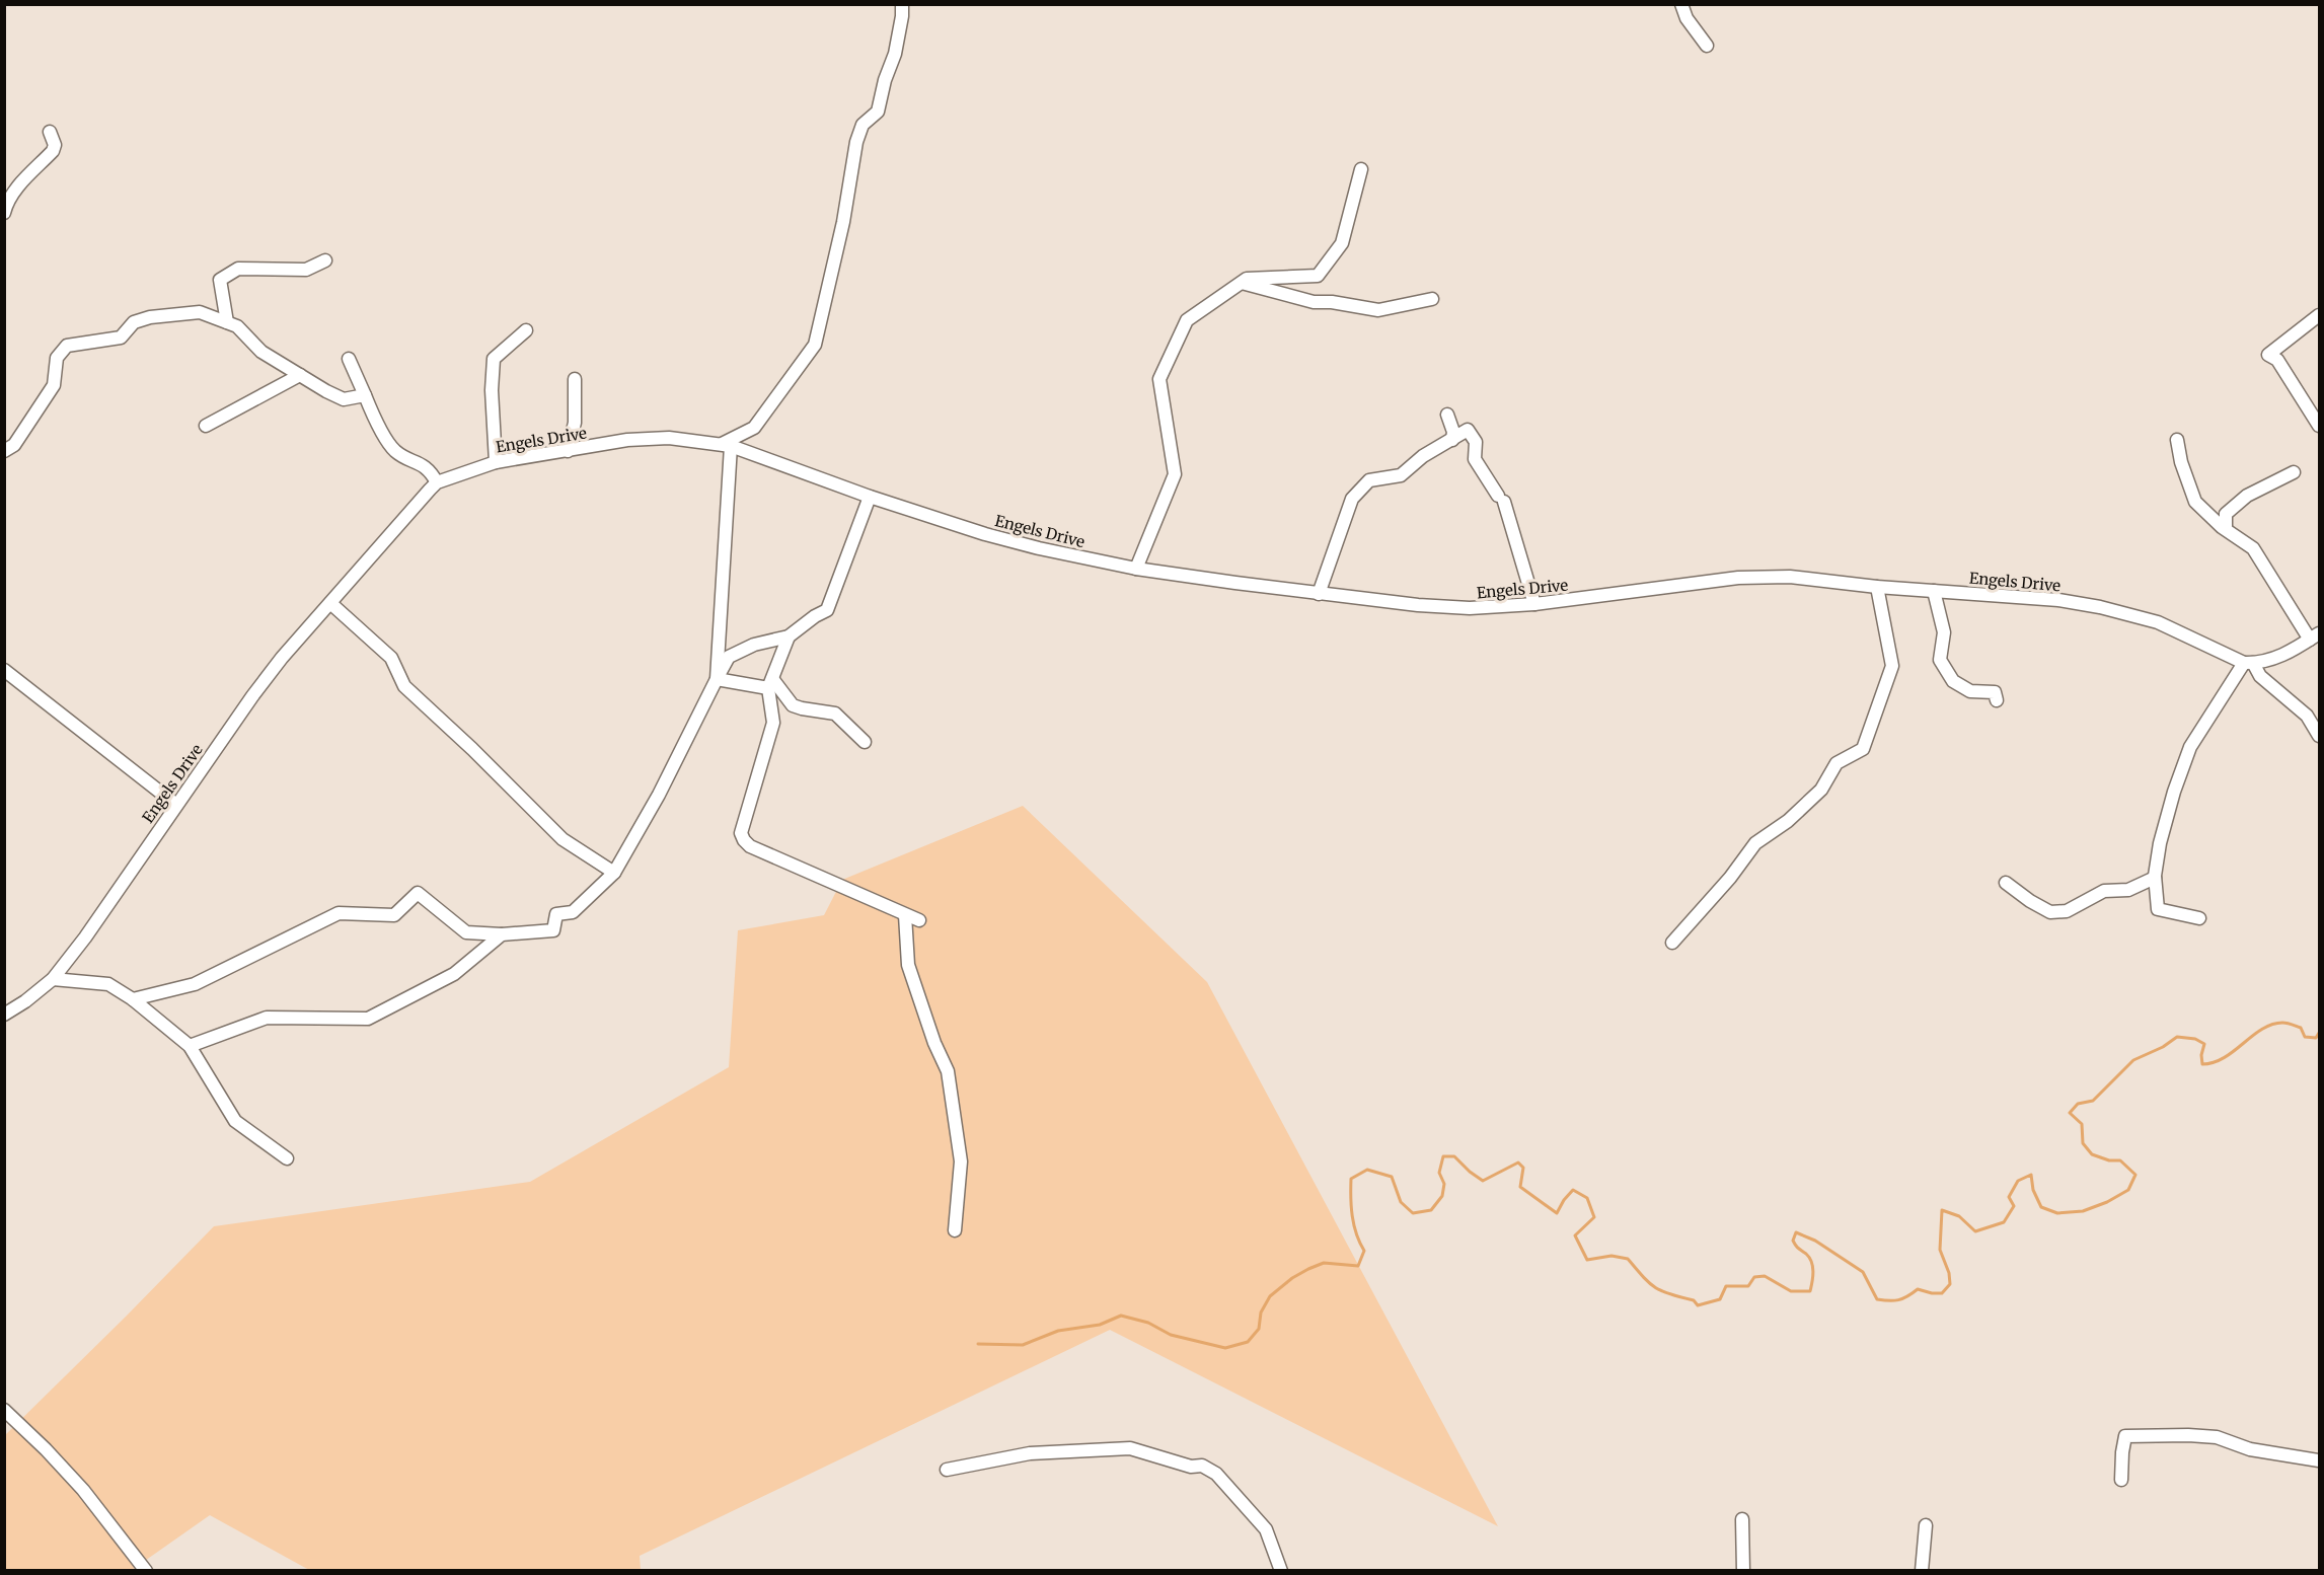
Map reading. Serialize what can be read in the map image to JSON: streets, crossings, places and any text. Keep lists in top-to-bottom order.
{
  "streets": {
    "street": ["Engels Drive"]
  }
}
